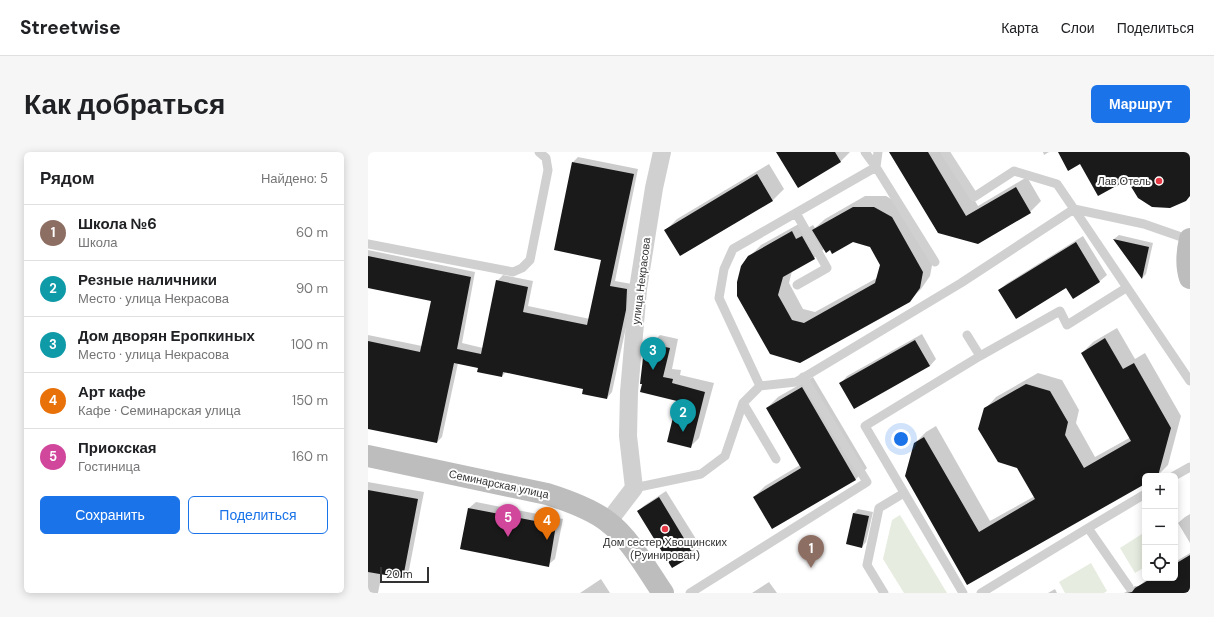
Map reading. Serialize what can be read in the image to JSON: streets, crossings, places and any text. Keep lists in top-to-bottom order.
{
  "streets": {
    "main road": ["Семинарская улица"],
    "street": ["улица Некрасова"]
  },
  "places": ["Лав Отель", "Дом сестер Хвощинских (Руинирован)"],
  "scale_bar": "20 m",
  "page": {
    "header": "Streetwise",
    "nav": ["Карта", "Слои", "Поделиться"],
    "buttons": [
      "Маршрут",
      ["Сохранить", "Поделиться"]
    ],
    "title": "Как добраться",
    "heading": ["Рядом", "Найдено: 5"],
    "list": [
      {
        "mark": "1",
        "name": "Школа №6",
        "note": "Школа",
        "value": "60 m"
      },
      {
        "mark": "2",
        "name": "Резные наличники",
        "note": "Место · улица Некрасова",
        "value": "90 m"
      },
      {
        "mark": "3",
        "name": "Дом дворян Еропкиных",
        "note": "Место · улица Некрасова",
        "value": "100 m"
      },
      {
        "mark": "4",
        "name": "Арт кафе",
        "note": "Кафе · Семинарская улица",
        "value": "150 m"
      },
      {
        "mark": "5",
        "name": "Приокская",
        "note": "Гостиница",
        "value": "160 m"
      }
    ],
    "pins": [
      "3",
      "2",
      "5",
      "4",
      "1"
    ],
    "map_buttons": ["+", "−"],
    "scale": "20 m"
  }
}
